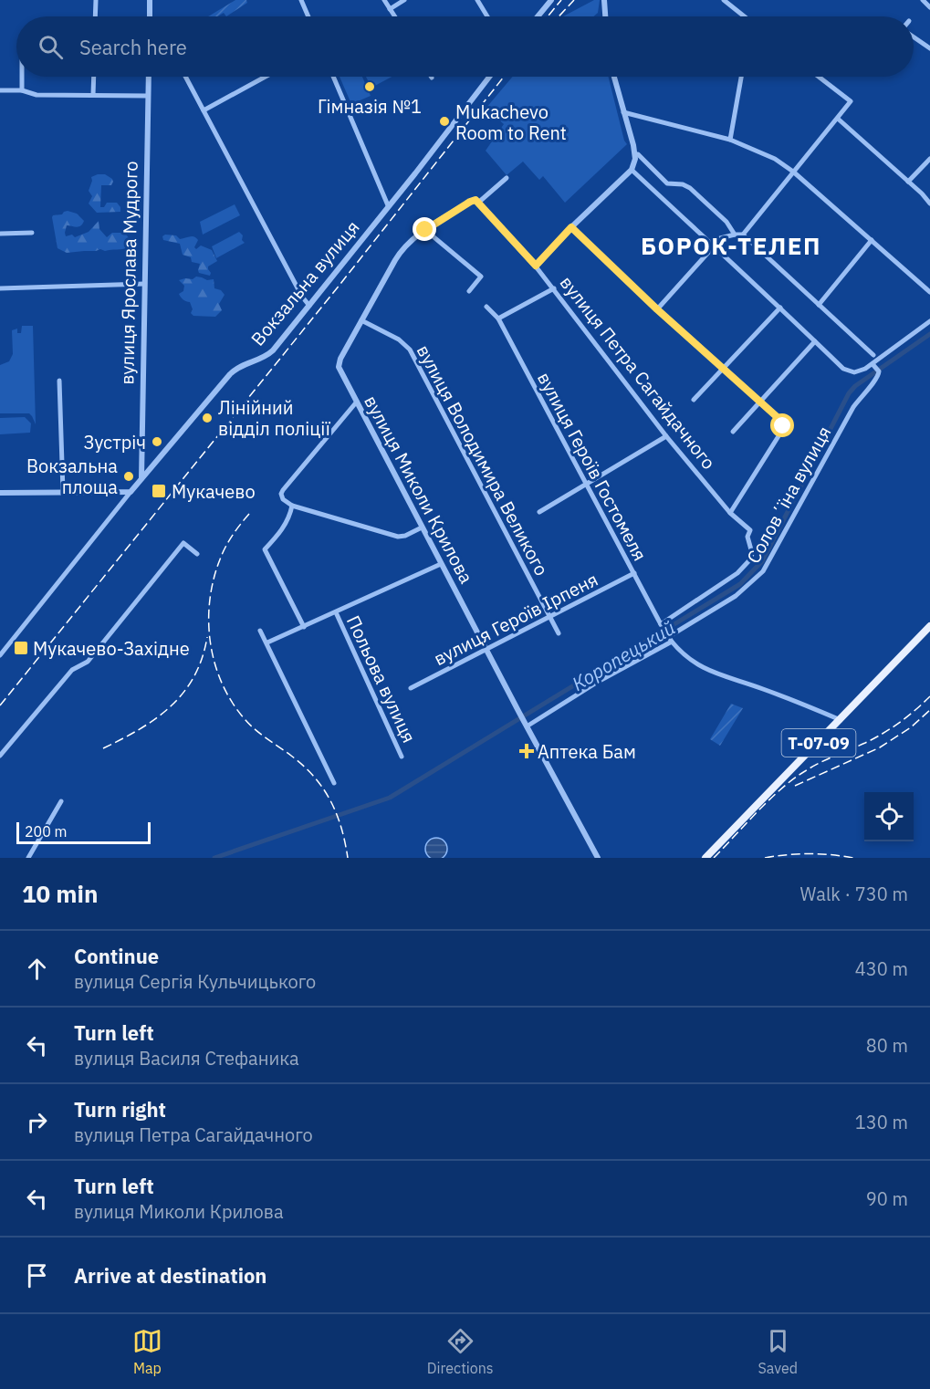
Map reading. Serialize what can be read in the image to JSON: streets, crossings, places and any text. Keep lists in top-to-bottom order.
{
  "streets": {
    "main road": ["Т-07-09"],
    "street": [
      "вулиця Ярослава Мудрого",
      "Вокзальна вулиця",
      "вулиця Петра Сагайдачного",
      "вулиця Володимира Великого",
      "вулиця Героїв Гостомеля",
      "вулиця Миколи Крилова",
      "Соловʼїна вулиця",
      "вулиця Героїв Ірпеня",
      "Польова вулиця"
    ]
  },
  "crossings": [
    ["вулиця Ярослава Мудрого", "Вокзальна вулиця"],
    ["вулиця Петра Сагайдачного", "вулиця Героїв Гостомеля"],
    ["вулиця Петра Сагайдачного", "вулиця Миколи Крилова"],
    ["вулиця Петра Сагайдачного", "Соловʼїна вулиця"],
    ["вулиця Володимира Великого", "вулиця Миколи Крилова"],
    ["вулиця Володимира Великого", "вулиця Героїв Ірпеня"],
    ["вулиця Героїв Гостомеля", "Соловʼїна вулиця"],
    ["вулиця Героїв Гостомеля", "вулиця Героїв Ірпеня"],
    ["вулиця Миколи Крилова", "вулиця Героїв Ірпеня"]
  ],
  "districts": ["БОРОК-ТЕЛЕП"],
  "water": ["Коропецький"],
  "places": {
    "other": [
      "Гімназія №1",
      "Mukachevo Room to Rent",
      "Лінійний відділ поліції",
      "Зустріч",
      "Вокзальна площа"
    ],
    "transit": ["Мукачево", "Мукачево-Західне"],
    "health": ["Аптека Бам"]
  },
  "scale_bar": "200 m",
  "page": {
    "search": "Search here",
    "scale": "200 m",
    "heading": ["10 min", "Walk · 730 m"],
    "list": [
      ["Continue", "вулиця Сергія Кульчицького", "430 m"],
      ["Turn left", "вулиця Василя Стефаника", "80 m"],
      ["Turn right", "вулиця Петра Сагайдачного", "130 m"],
      ["Turn left", "вулиця Миколи Крилова", "90 m"],
      "Arrive at destination"
    ],
    "nav": ["Map", "Directions", "Saved"]
  }
}
